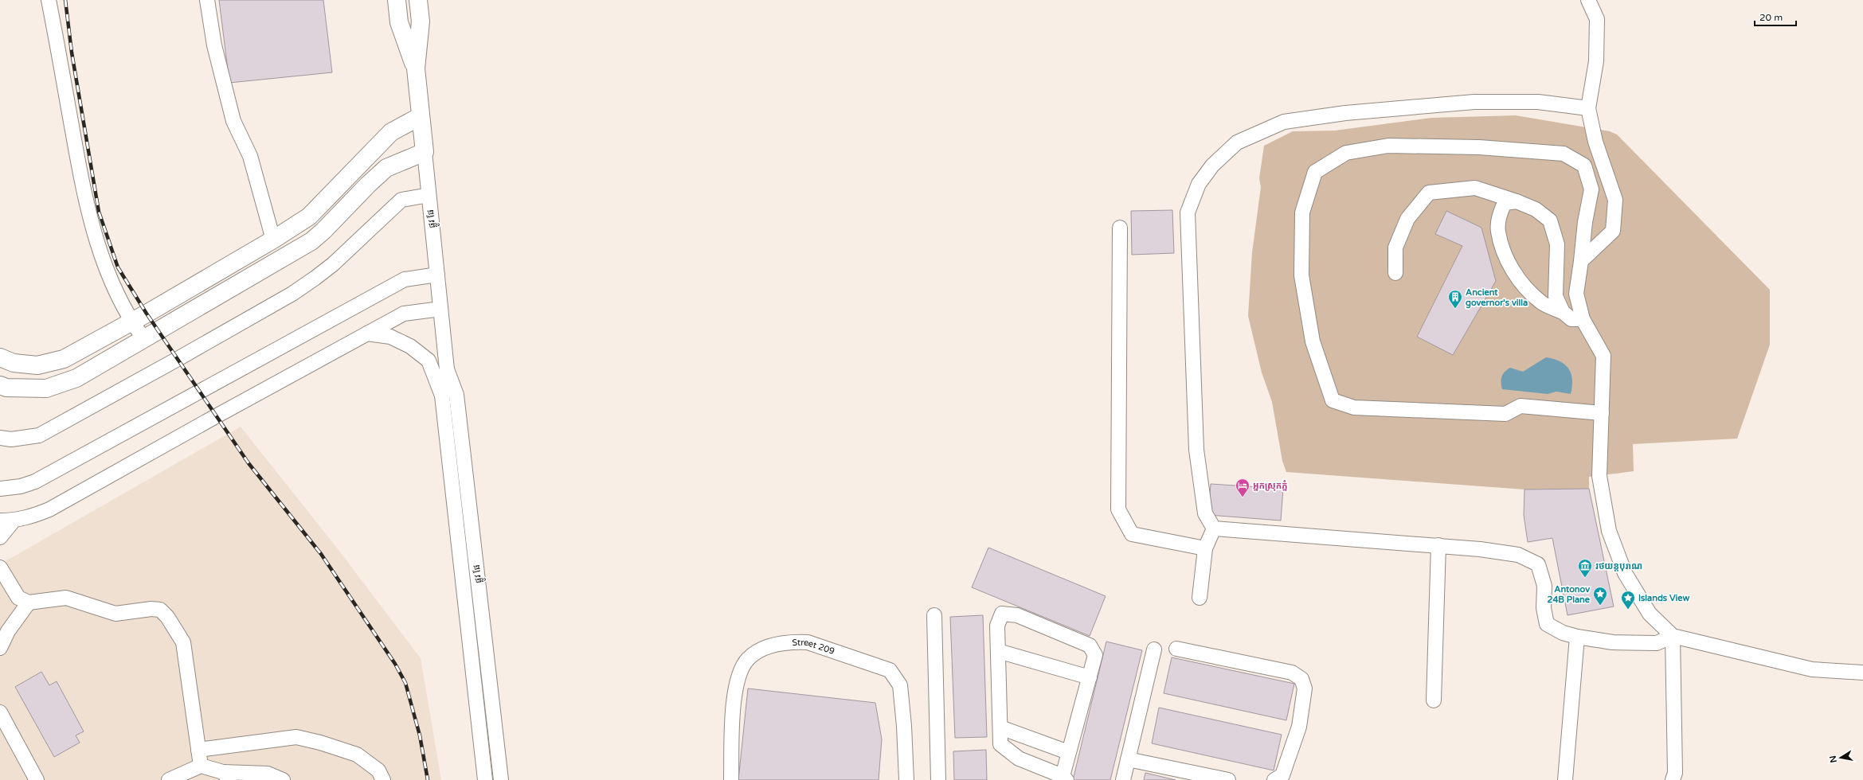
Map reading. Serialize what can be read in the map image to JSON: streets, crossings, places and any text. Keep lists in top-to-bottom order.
{
  "streets": {
    "main road": ["ផ្លូវ ផែ"],
    "street": ["Street 209"]
  },
  "places": {
    "building": ["Ancient governor's villa"],
    "hotel": ["អ្នកស្រុកភ្នំ"],
    "museum": ["រថយន្តបុរាណ"],
    "place": ["Antonov 24B Plane", "Islands View"]
  },
  "scale_bar": "20 m",
  "north": "left"
}
